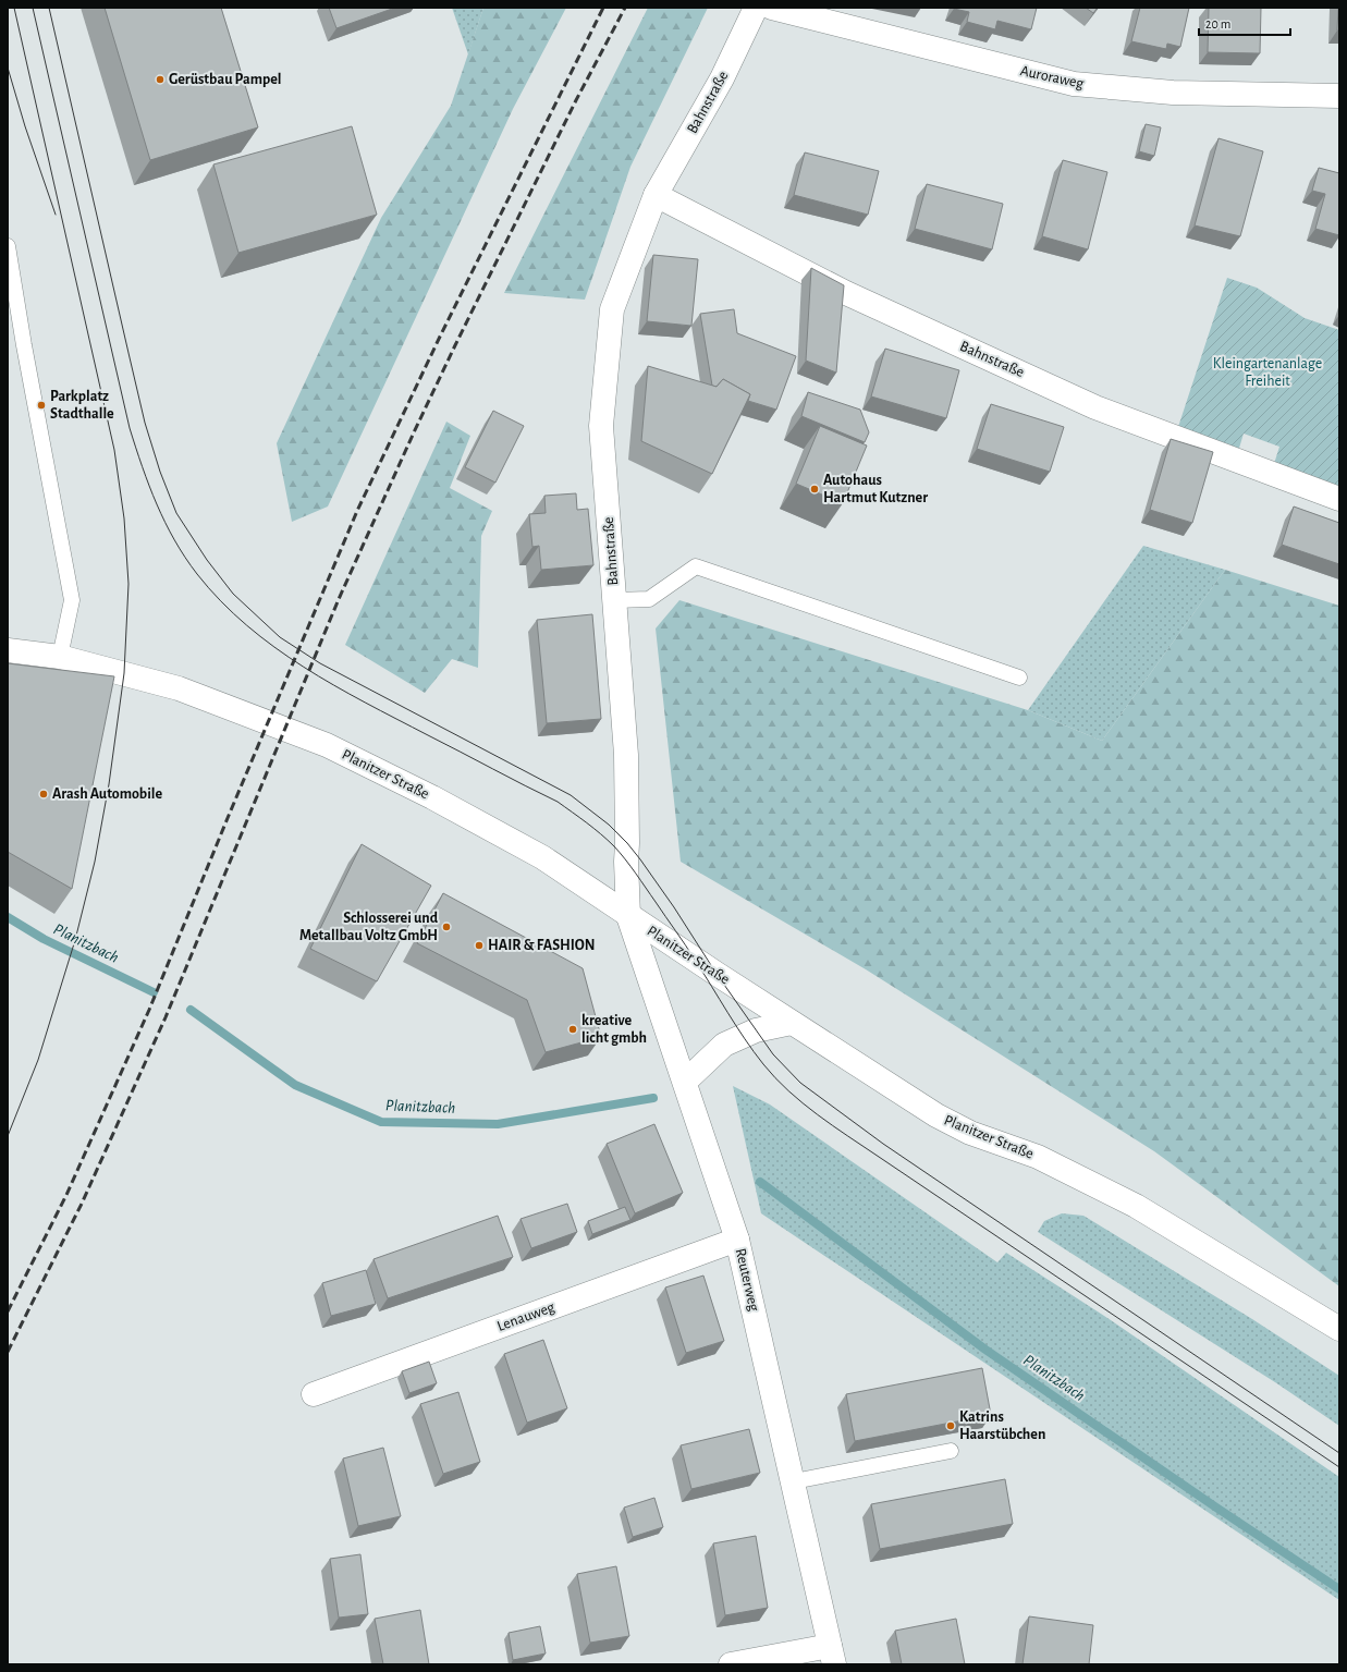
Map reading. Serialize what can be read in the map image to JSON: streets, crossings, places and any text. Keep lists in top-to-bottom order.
{
  "streets": {
    "street": [
      "Auroraweg",
      "Bahnstraße",
      "Planitzer Straße",
      "Reuterweg",
      "Lenauweg"
    ]
  },
  "crossings": [
    ["Bahnstraße", "Planitzer Straße"],
    ["Bahnstraße", "Reuterweg"],
    ["Planitzer Straße", "Reuterweg"],
    ["Reuterweg", "Lenauweg"]
  ],
  "water": ["Planitzbach"],
  "parks": ["Kleingartenanlage Freiheit"],
  "places": [
    "Gerüstbau Pampel",
    "Parkplatz Stadthalle",
    "Autohaus Hartmut Kutzner",
    "Arash Automobile",
    "Schlosserei und Metallbau Voltz GmbH",
    "HAIR & FASHION",
    "kreative licht gmbh",
    "Katrins Haarstübchen"
  ],
  "scale_bar": "20 m"
}
